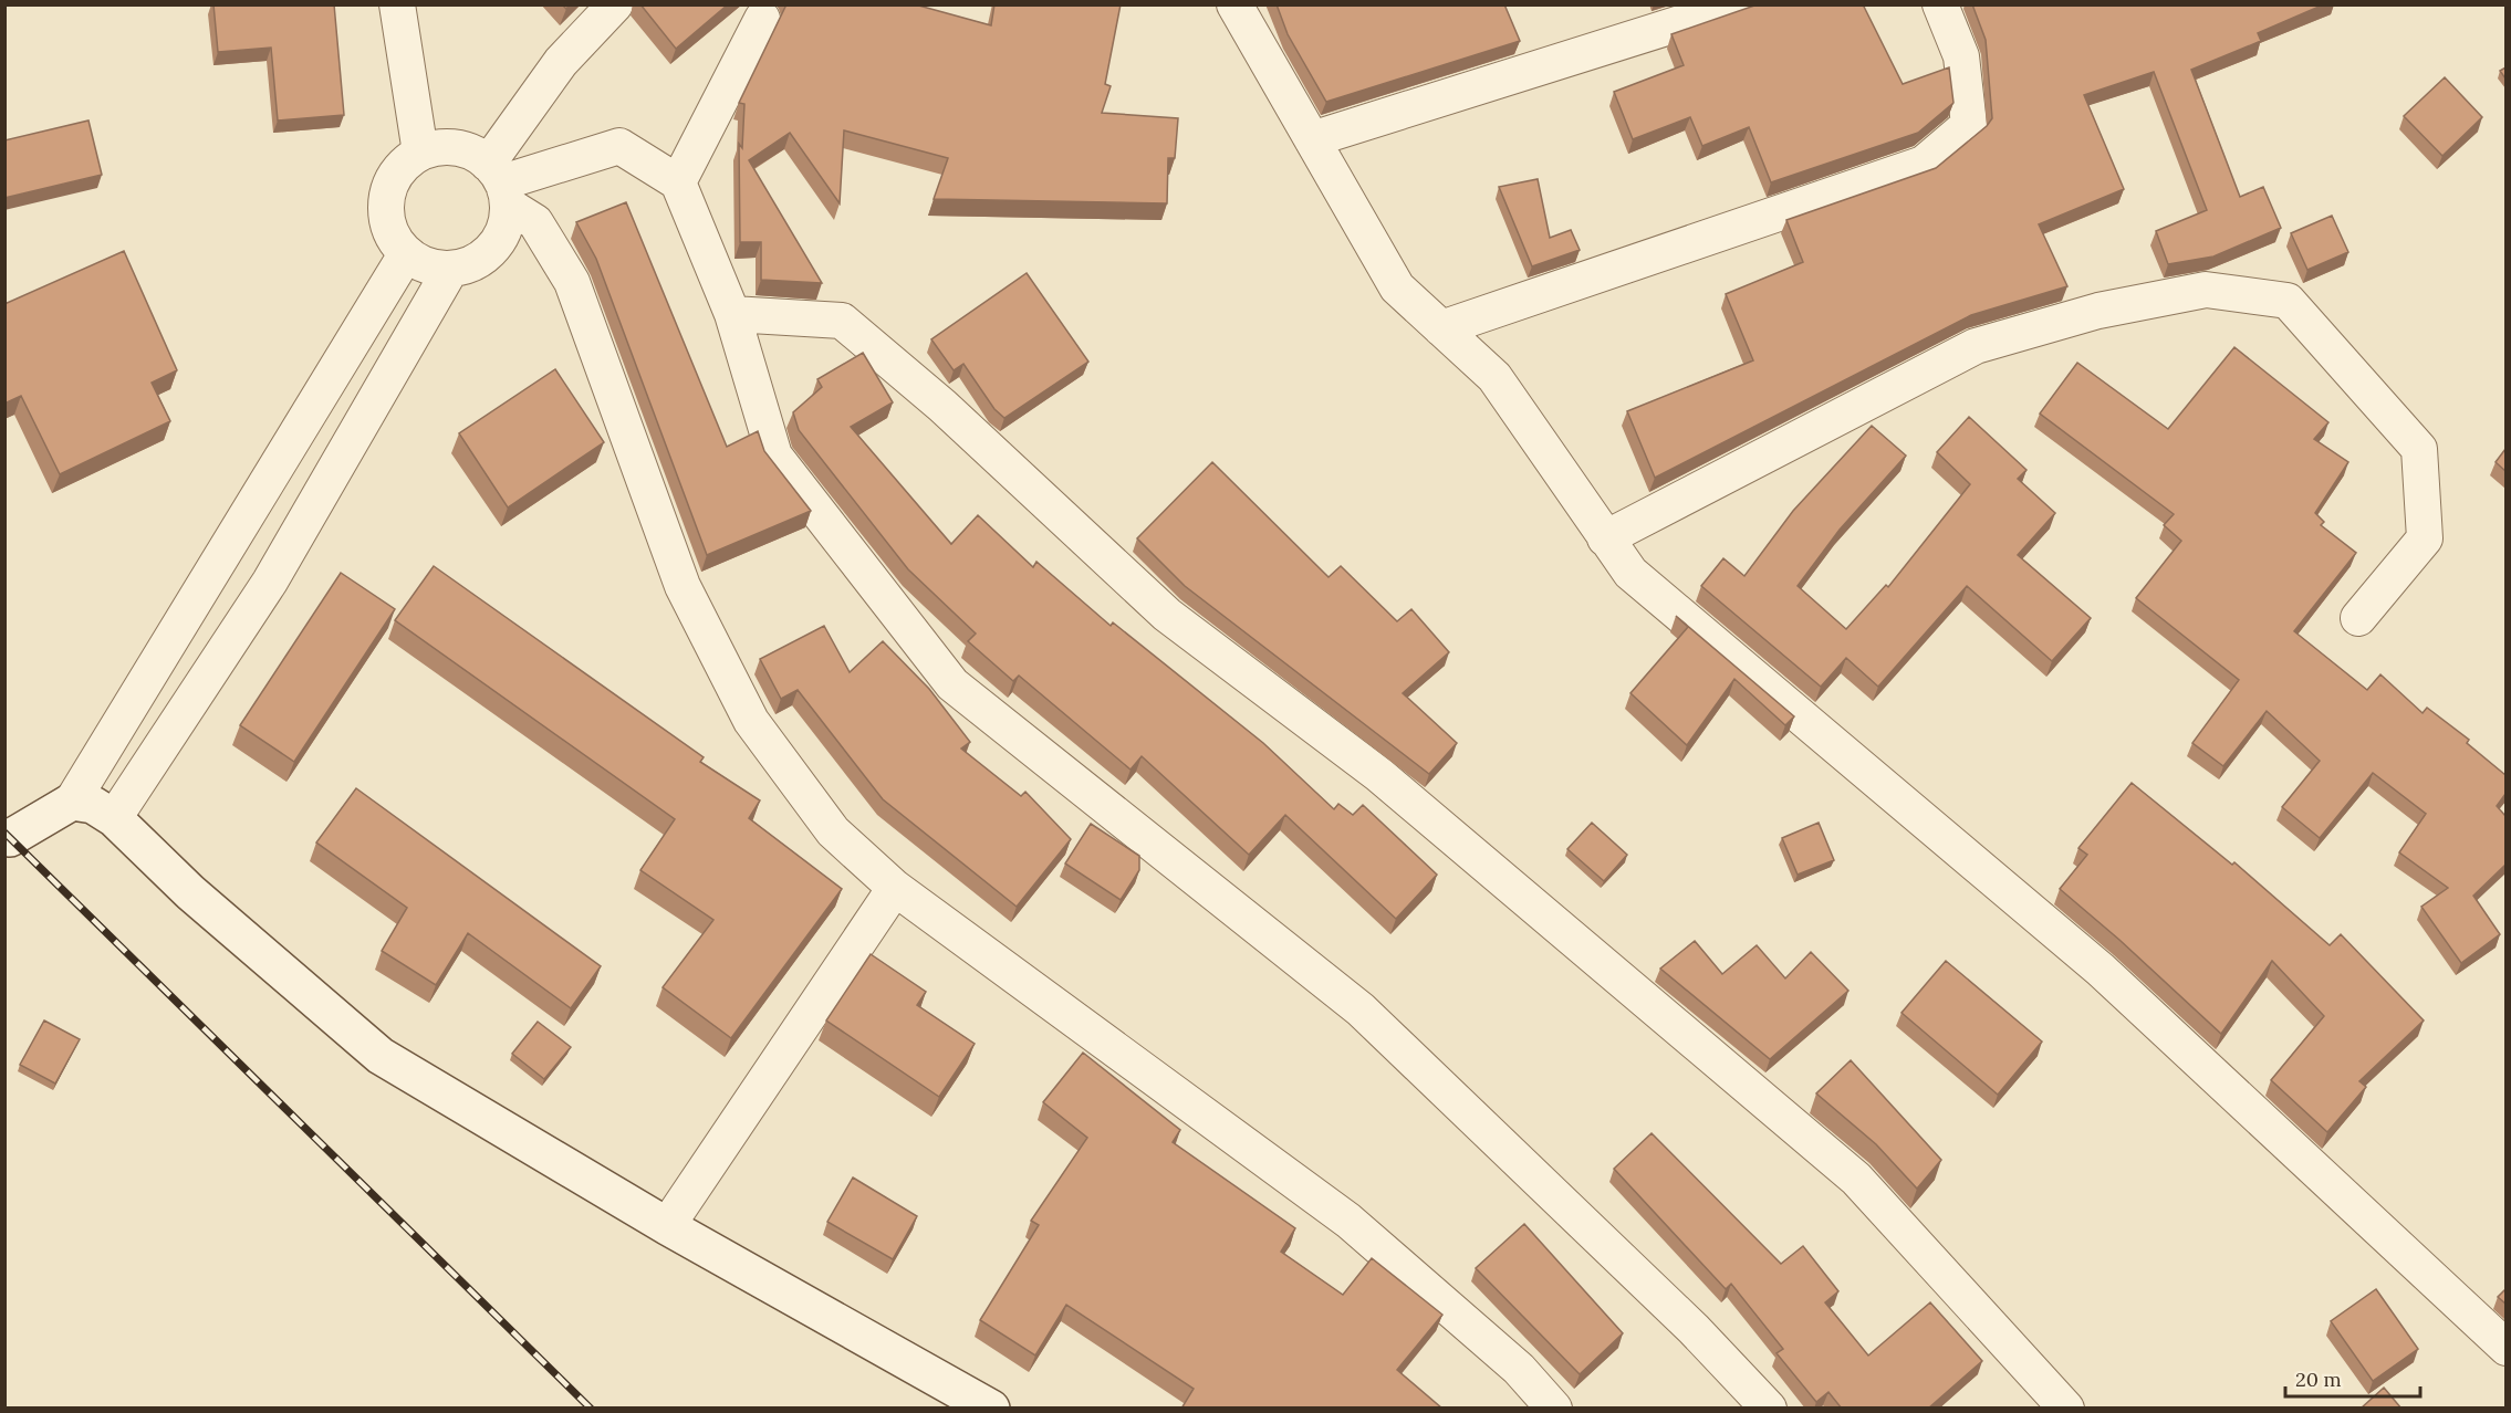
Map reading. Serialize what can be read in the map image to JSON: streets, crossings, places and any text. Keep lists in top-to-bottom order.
{
  "scale_bar": "20 m"
}
